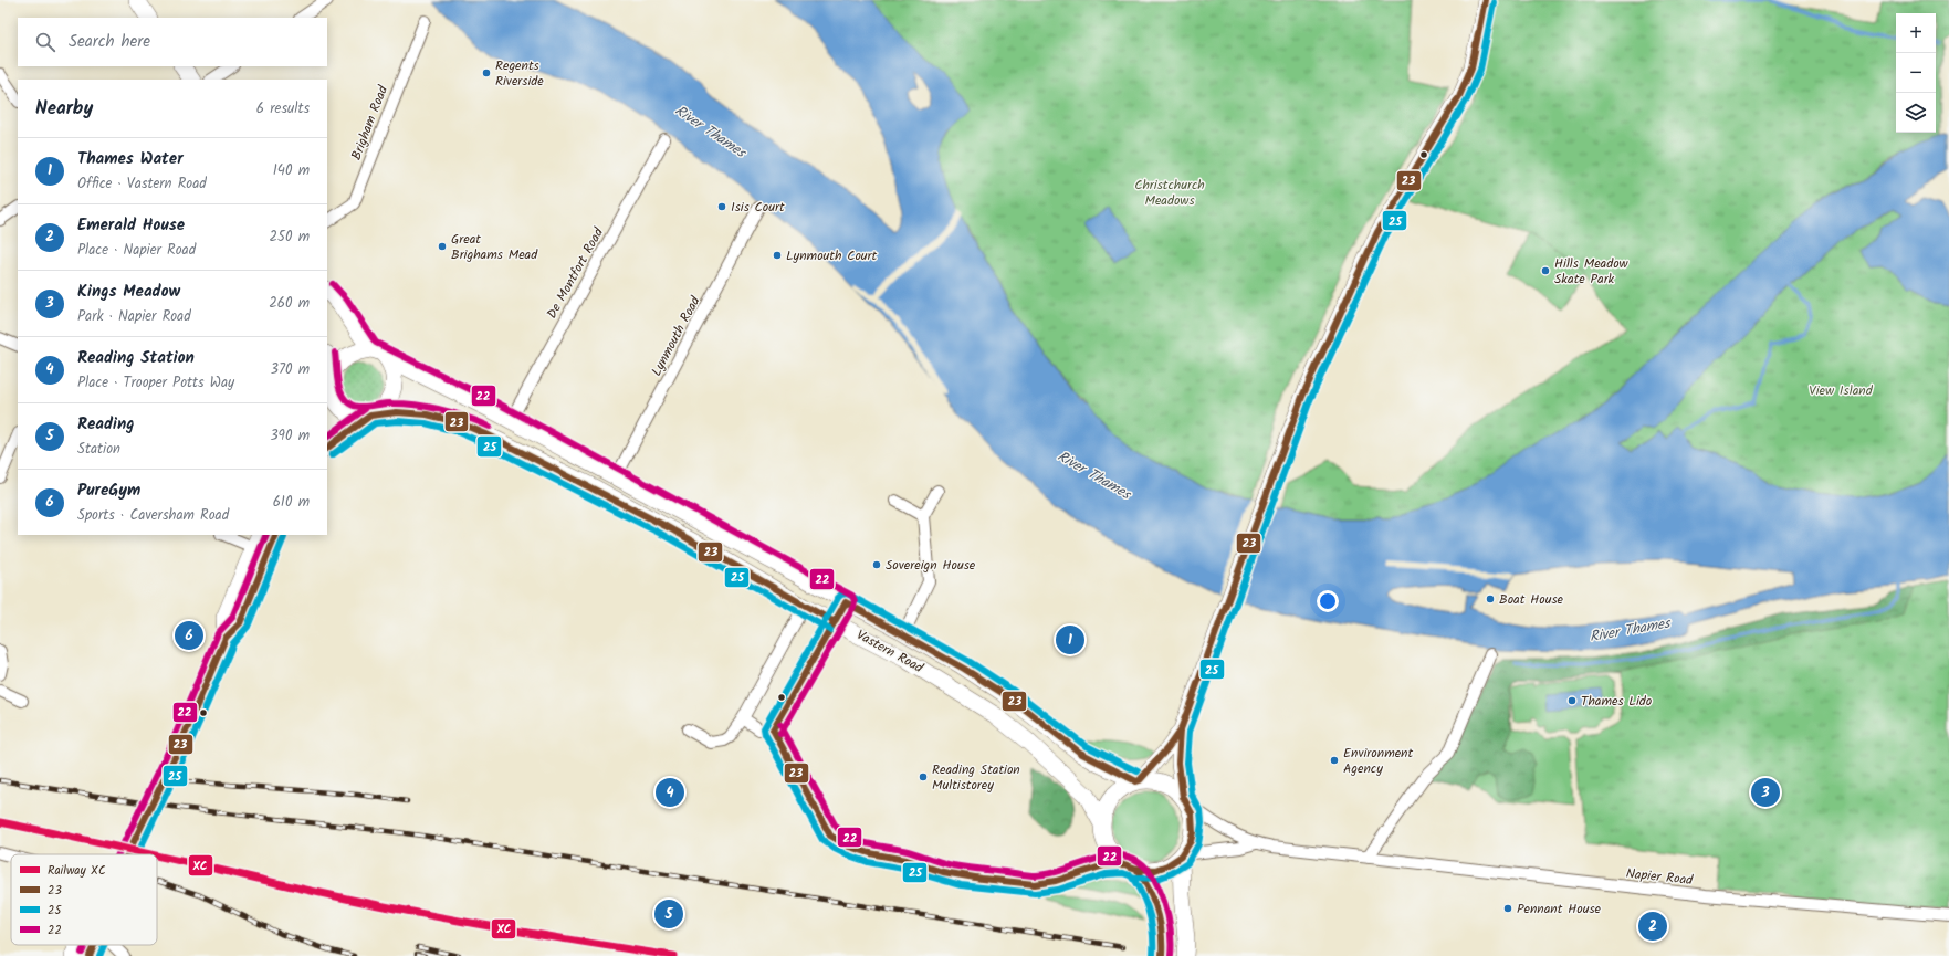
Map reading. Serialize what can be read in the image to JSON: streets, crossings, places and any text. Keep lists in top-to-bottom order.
{
  "streets": {
    "main road": ["Vastern Road"],
    "street": [
      "Brigham Road",
      "De Montfort Road",
      "Lynmouth Road",
      "Napier Road"
    ]
  },
  "crossings": [
    ["De Montfort Road", "Vastern Road"],
    ["Lynmouth Road", "Vastern Road"]
  ],
  "water": ["River Thames"],
  "parks": ["Christchurch Meadows", "View Island"],
  "places": [
    "Regents Riverside",
    "Isis Court",
    "Great Brighams Mead",
    "Lynmouth Court",
    "Hills Meadow Skate Park",
    "Sovereign House",
    "Boat House",
    "Thames Lido",
    "Environment Agency",
    "Reading Station Multistorey",
    "Pennant House"
  ],
  "lines": [
    "transit line 23",
    "transit line 25",
    "transit line 22",
    "rail line XC"
  ],
  "legend": [
    "Railway XC",
    "23",
    "25",
    "22"
  ],
  "page": {
    "map_buttons": ["+", "−"],
    "search": "Search here",
    "heading": ["Nearby", "6 results"],
    "list": [
      {
        "mark": "1",
        "name": "Thames Water",
        "note": "Office · Vastern Road",
        "value": "140 m"
      },
      {
        "mark": "2",
        "name": "Emerald House",
        "note": "Place · Napier Road",
        "value": "250 m"
      },
      {
        "mark": "3",
        "name": "Kings Meadow",
        "note": "Park · Napier Road",
        "value": "260 m"
      },
      {
        "mark": "4",
        "name": "Reading Station",
        "note": "Place · Trooper Potts Way",
        "value": "370 m"
      },
      {
        "mark": "5",
        "name": "Reading",
        "note": "Station",
        "value": "390 m"
      },
      {
        "mark": "6",
        "name": "PureGym",
        "note": "Sports · Caversham Road",
        "value": "610 m"
      }
    ],
    "pins": [
      "6",
      "1",
      "3",
      "4",
      "5",
      "2"
    ]
  }
}
